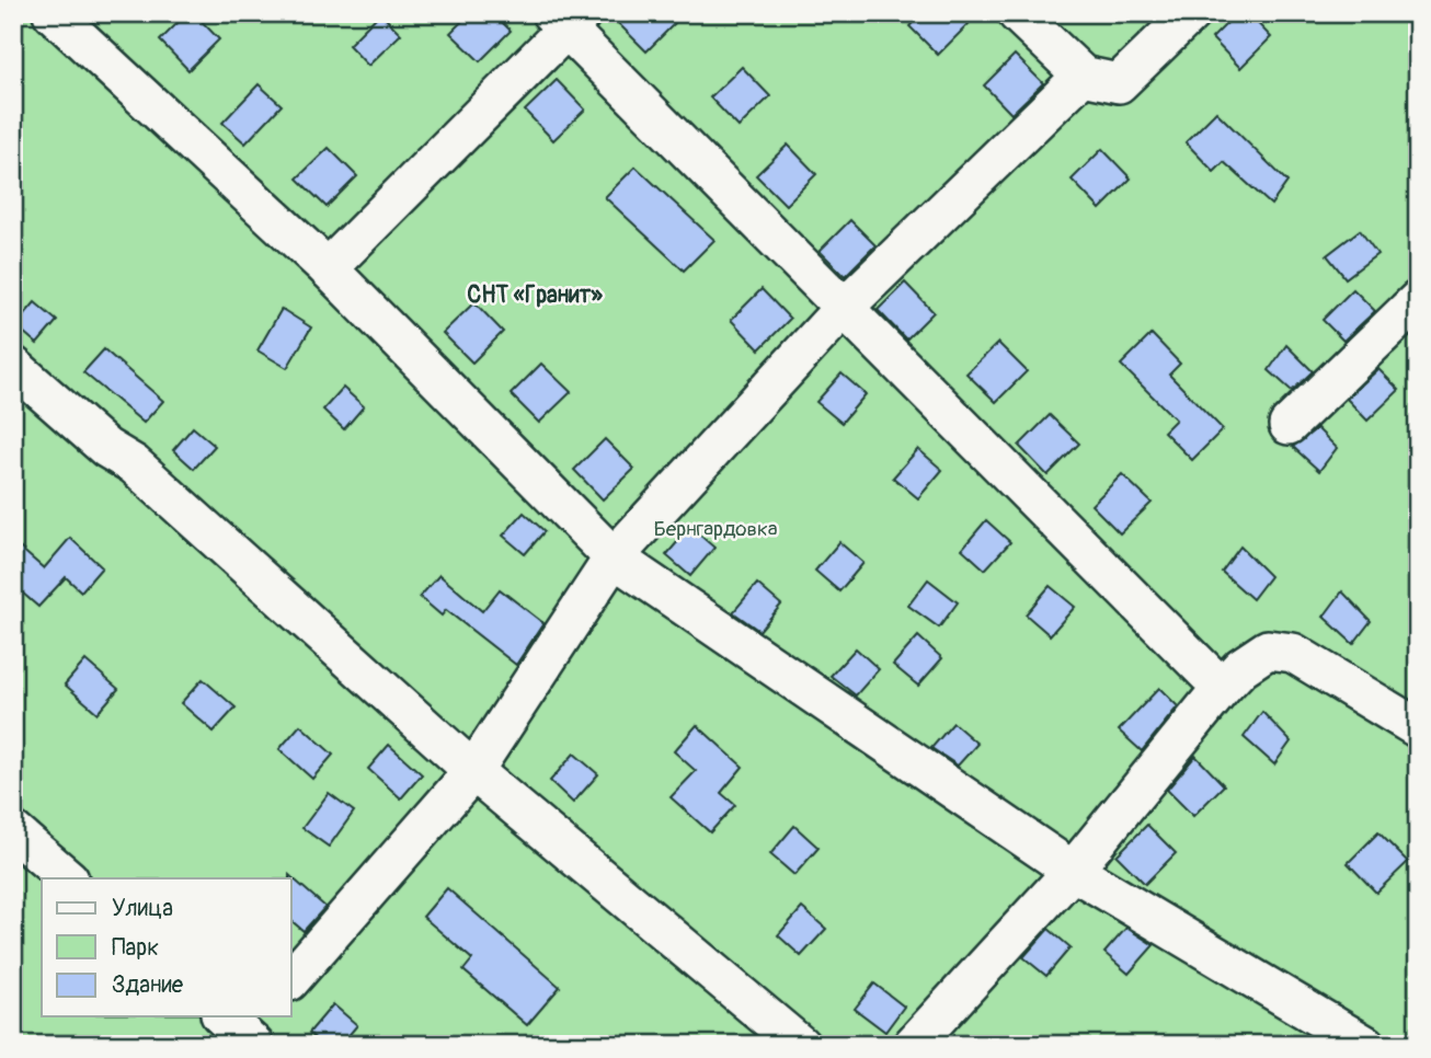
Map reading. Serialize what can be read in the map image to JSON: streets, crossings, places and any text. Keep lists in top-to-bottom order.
{
  "districts": ["СНТ «Гранит»"],
  "parks": ["Бернгардовка"],
  "legend": ["Улица", "Парк", "Здание"]
}
